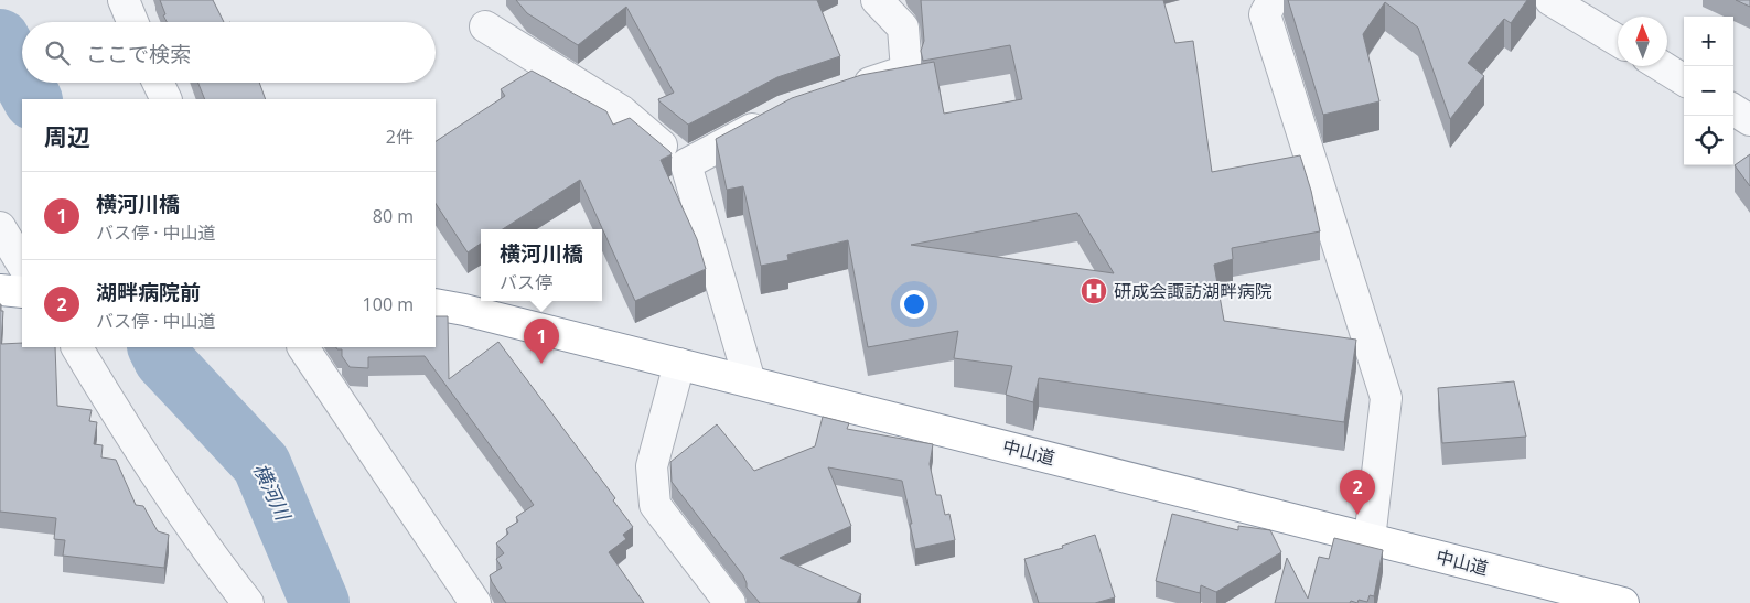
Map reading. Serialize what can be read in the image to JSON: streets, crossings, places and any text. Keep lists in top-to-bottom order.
{
  "streets": {
    "highway": ["中山道"]
  },
  "water": ["横河川"],
  "places": {
    "hospital": ["研成会諏訪湖畔病院"]
  },
  "north": "top",
  "page": {
    "map_buttons": ["+", "−"],
    "search": "ここで検索",
    "heading": ["周辺", "2件"],
    "list": [
      {
        "mark": "1",
        "name": "横河川橋",
        "note": "バス停 · 中山道",
        "value": "80 m"
      },
      {
        "mark": "2",
        "name": "湖畔病院前",
        "note": "バス停 · 中山道",
        "value": "100 m"
      }
    ],
    "popup": ["横河川橋", "バス停"],
    "pins": ["1", "2"]
  }
}
